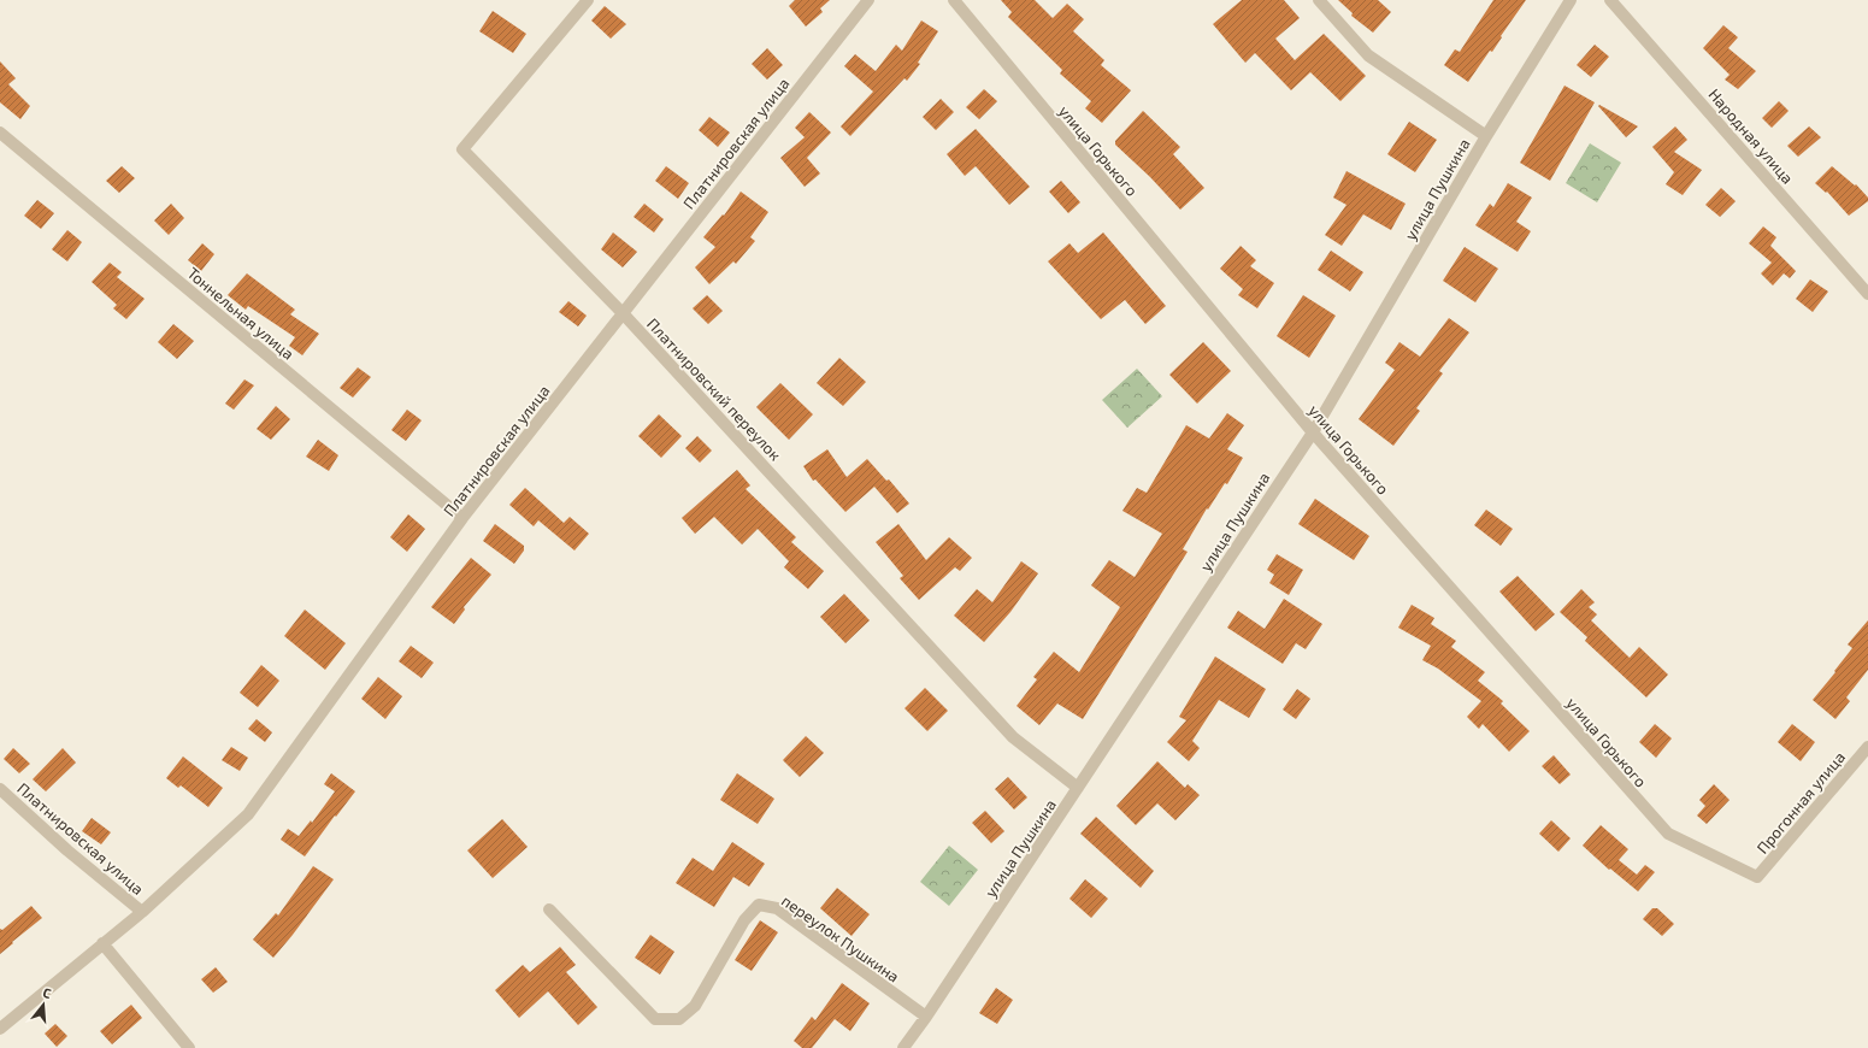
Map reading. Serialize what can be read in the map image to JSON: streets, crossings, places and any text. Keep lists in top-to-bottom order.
{
  "streets": {
    "street": [
      "Народная улица",
      "Платнировская улица",
      "улица Горького",
      "улица Пушкина",
      "Тоннельная улица",
      "Платнировский переулок",
      "Прогонная улица",
      "переулок Пушкина"
    ]
  },
  "crossings": [
    ["Платнировская улица", "Тоннельная улица"],
    ["Платнировская улица", "Платнировский переулок"],
    ["улица Горького", "улица Пушкина"],
    ["улица Горького", "Прогонная улица"],
    ["улица Пушкина", "Платнировский переулок"],
    ["улица Пушкина", "переулок Пушкина"]
  ],
  "north": "top"
}
